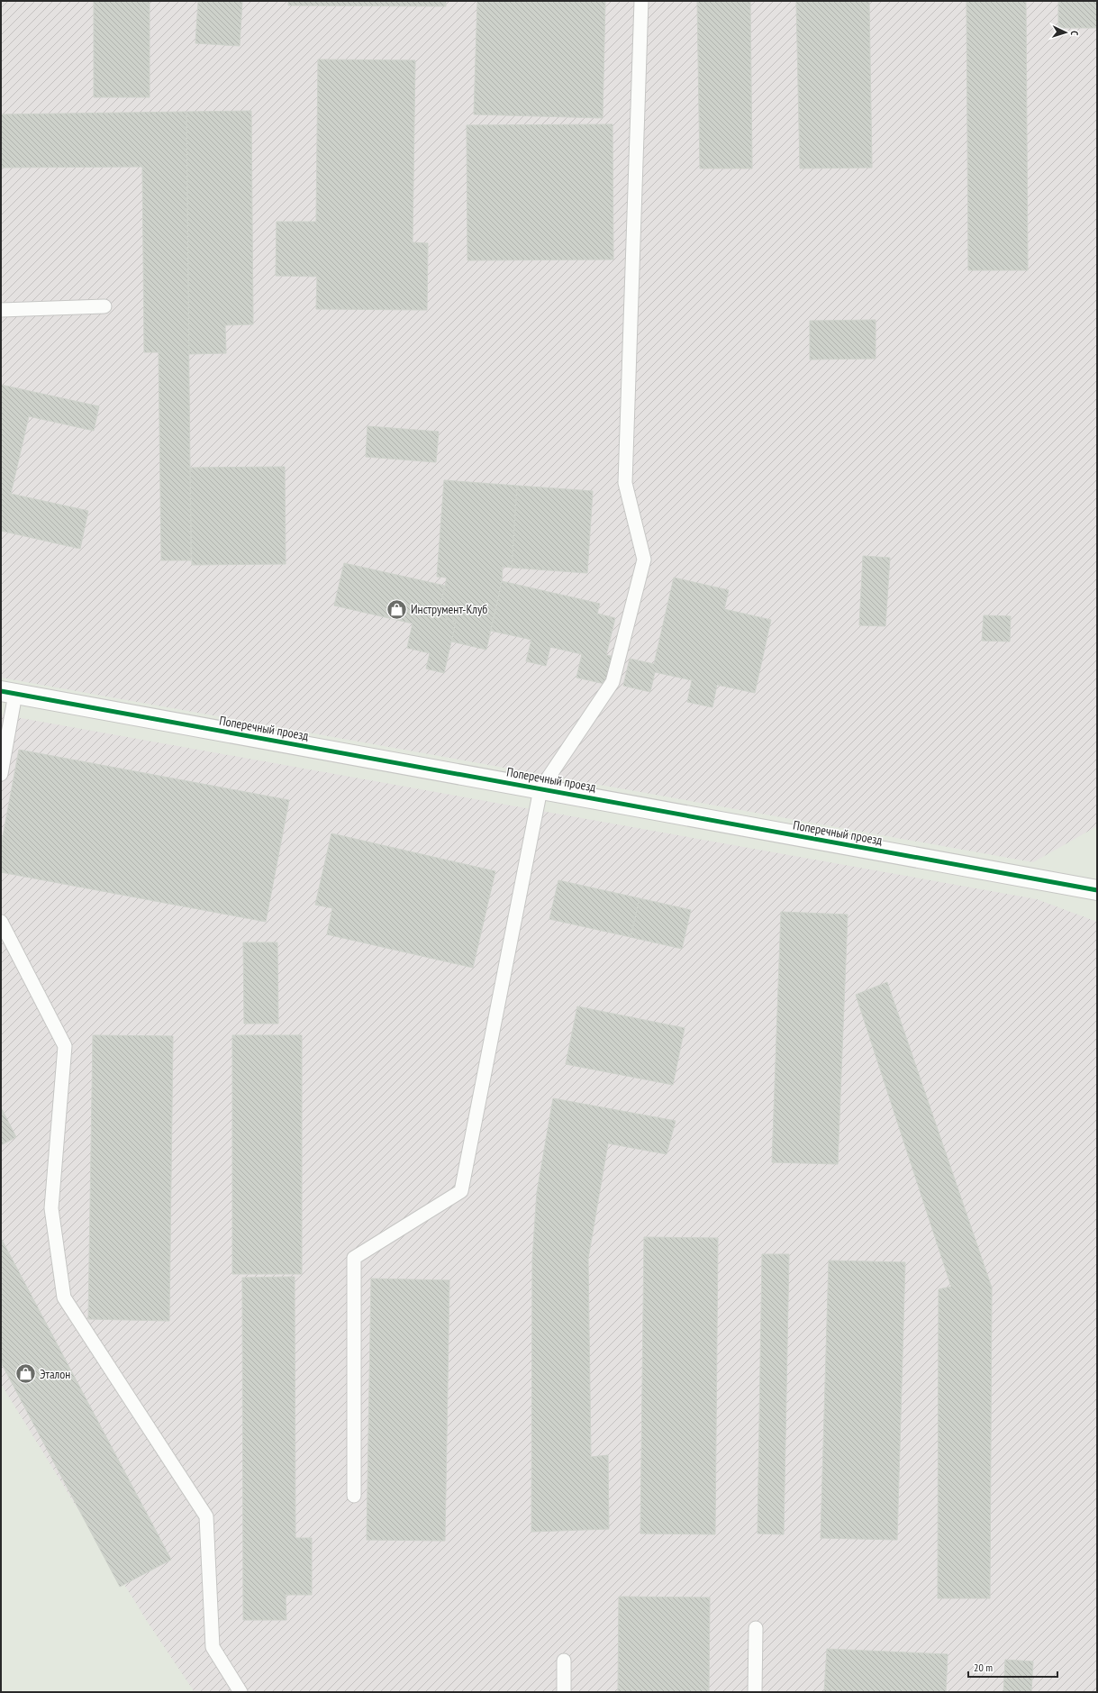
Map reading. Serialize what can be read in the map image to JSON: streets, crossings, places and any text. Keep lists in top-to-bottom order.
{
  "streets": {
    "street": ["Поперечный проезд"]
  },
  "places": {
    "shop": ["Инструмент-Клуб", "Эталон"]
  },
  "scale_bar": "20 m",
  "north": "right"
}
